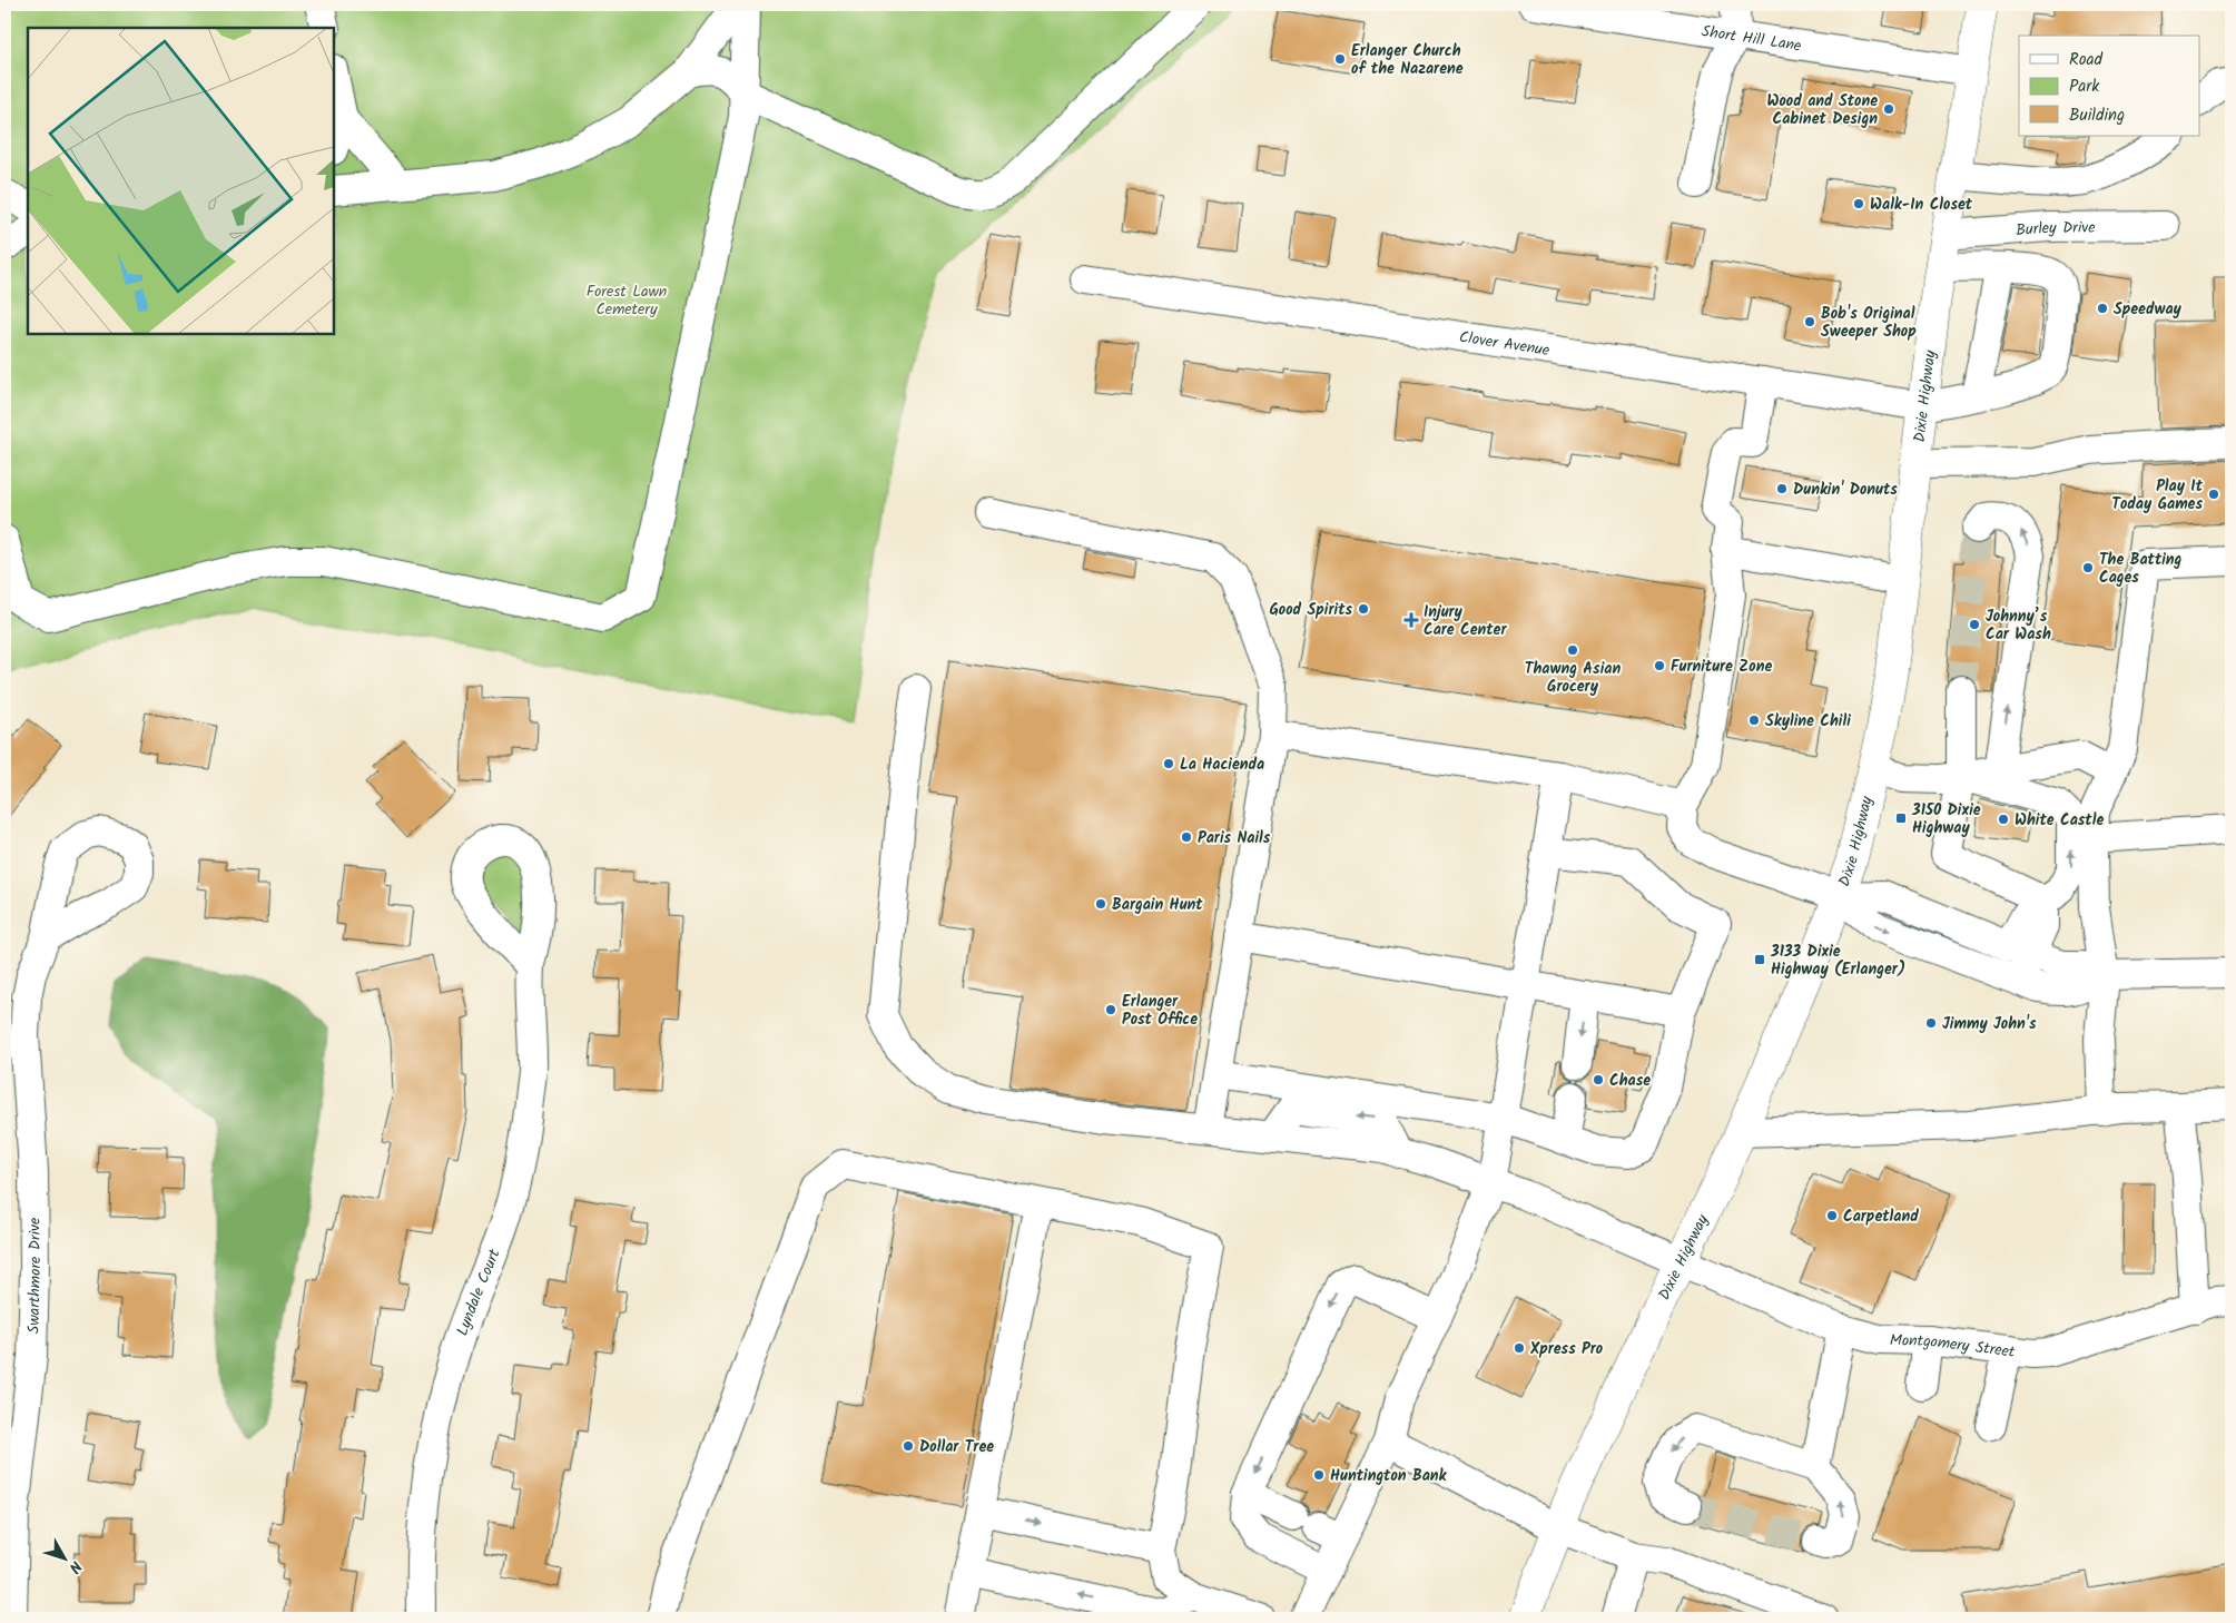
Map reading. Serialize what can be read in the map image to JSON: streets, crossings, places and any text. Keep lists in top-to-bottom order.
{
  "streets": {
    "main road": ["Dixie Highway"],
    "street": [
      "Short Hill Lane",
      "Burley Drive",
      "Clover Avenue",
      "Swarthmore Drive",
      "Lyndale Court",
      "Montgomery Street"
    ]
  },
  "crossings": [
    ["Short Hill Lane", "Dixie Highway"],
    ["Burley Drive", "Dixie Highway"],
    ["Clover Avenue", "Dixie Highway"],
    ["Dixie Highway", "Montgomery Street"]
  ],
  "parks": ["Forest Lawn Cemetery"],
  "places": {
    "other": [
      "Erlanger Church of the Nazarene",
      "Wood and Stone Cabinet Design",
      "Walk-In Closet",
      "Speedway",
      "Bob's Original Sweeper Shop",
      "Dunkin' Donuts",
      "Play It Today Games",
      "The Batting Cages",
      "Good Spirits",
      "Johnny’s Car Wash",
      "Thawng Asian Grocery",
      "Furniture Zone",
      "Skyline Chili",
      "La Hacienda",
      "White Castle",
      "Paris Nails",
      "Bargain Hunt",
      "Erlanger Post Office",
      "Jimmy John's",
      "Chase",
      "Carpetland",
      "Xpress Pro",
      "Dollar Tree",
      "Huntington Bank"
    ],
    "health": ["Injury Care Center"],
    "transit": ["3150 Dixie Highway", "3133 Dixie Highway (Erlanger)"]
  },
  "legend": ["Road", "Park", "Building"],
  "north": "bottom right"
}
